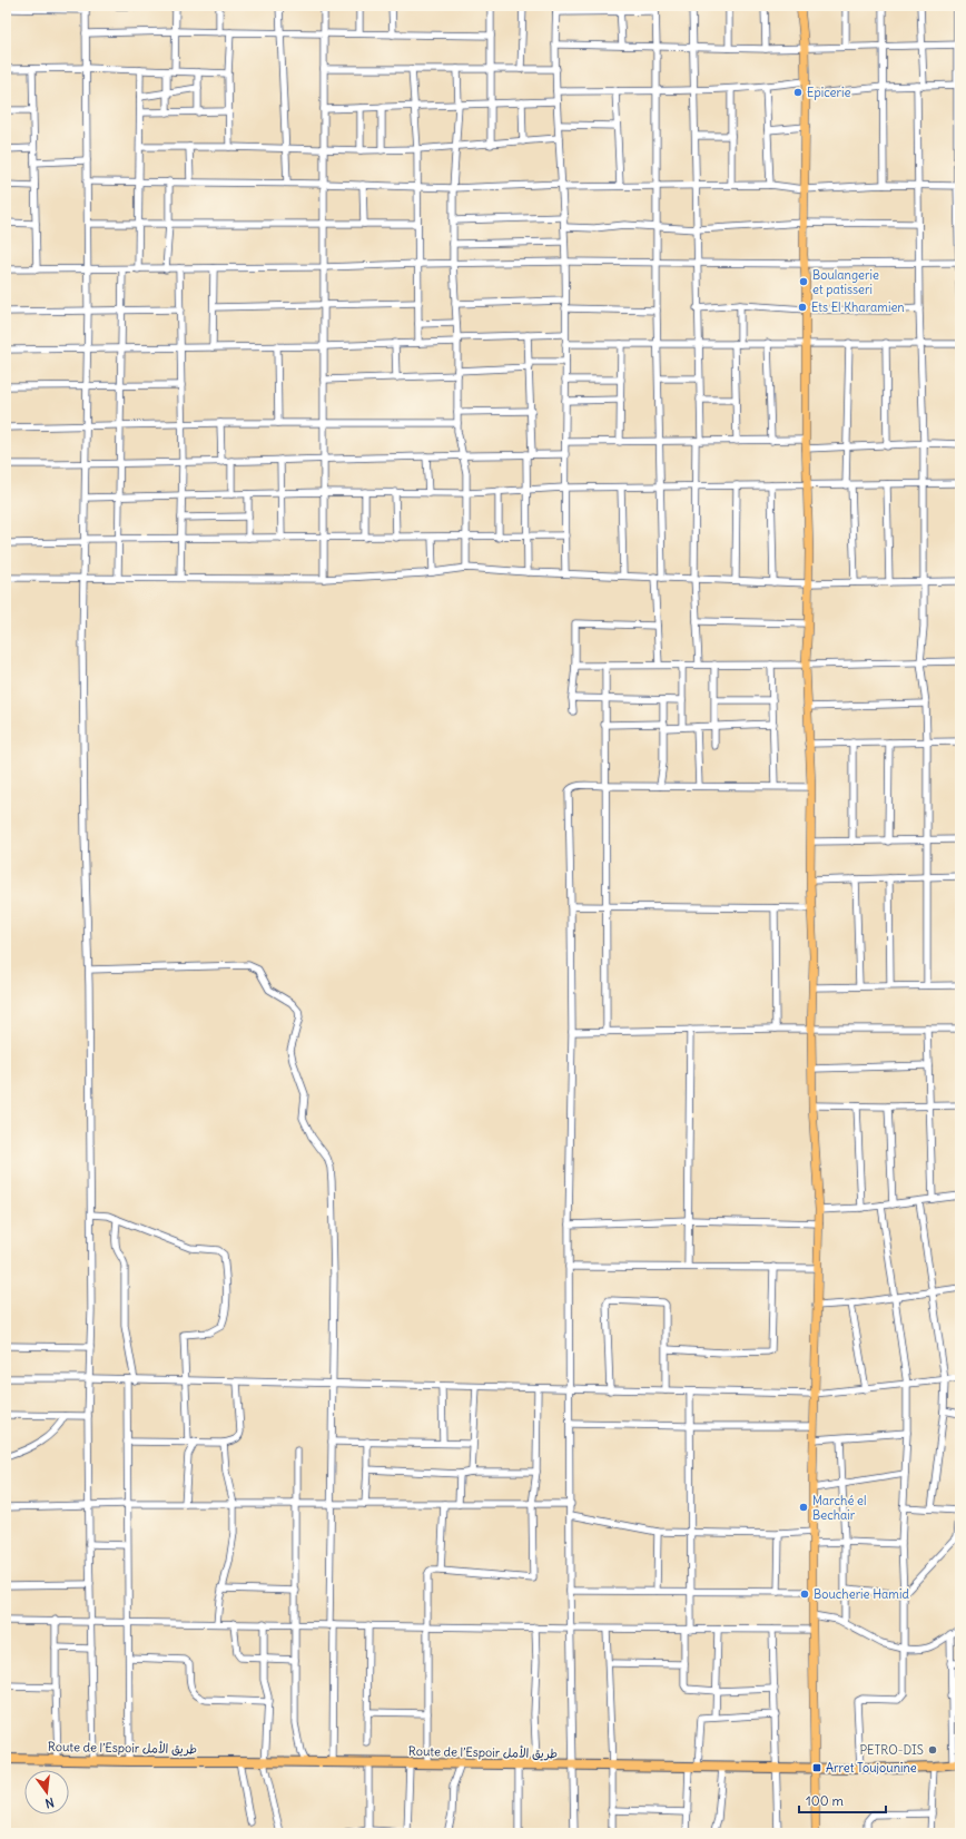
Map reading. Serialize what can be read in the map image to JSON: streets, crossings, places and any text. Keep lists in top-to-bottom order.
{
  "streets": {
    "highway": ["Route de l’Espoir طريق الأمل"]
  },
  "places": {
    "other": [
      "Epicerie",
      "Boulangerie et patisseri",
      "Ets El Kharamien",
      "Marché el Bechair",
      "Boucherie Hamid",
      "PETRO-DIS"
    ],
    "transit": ["Arret Toujounine"]
  },
  "scale_bar": "100 m",
  "north": "bottom"
}
